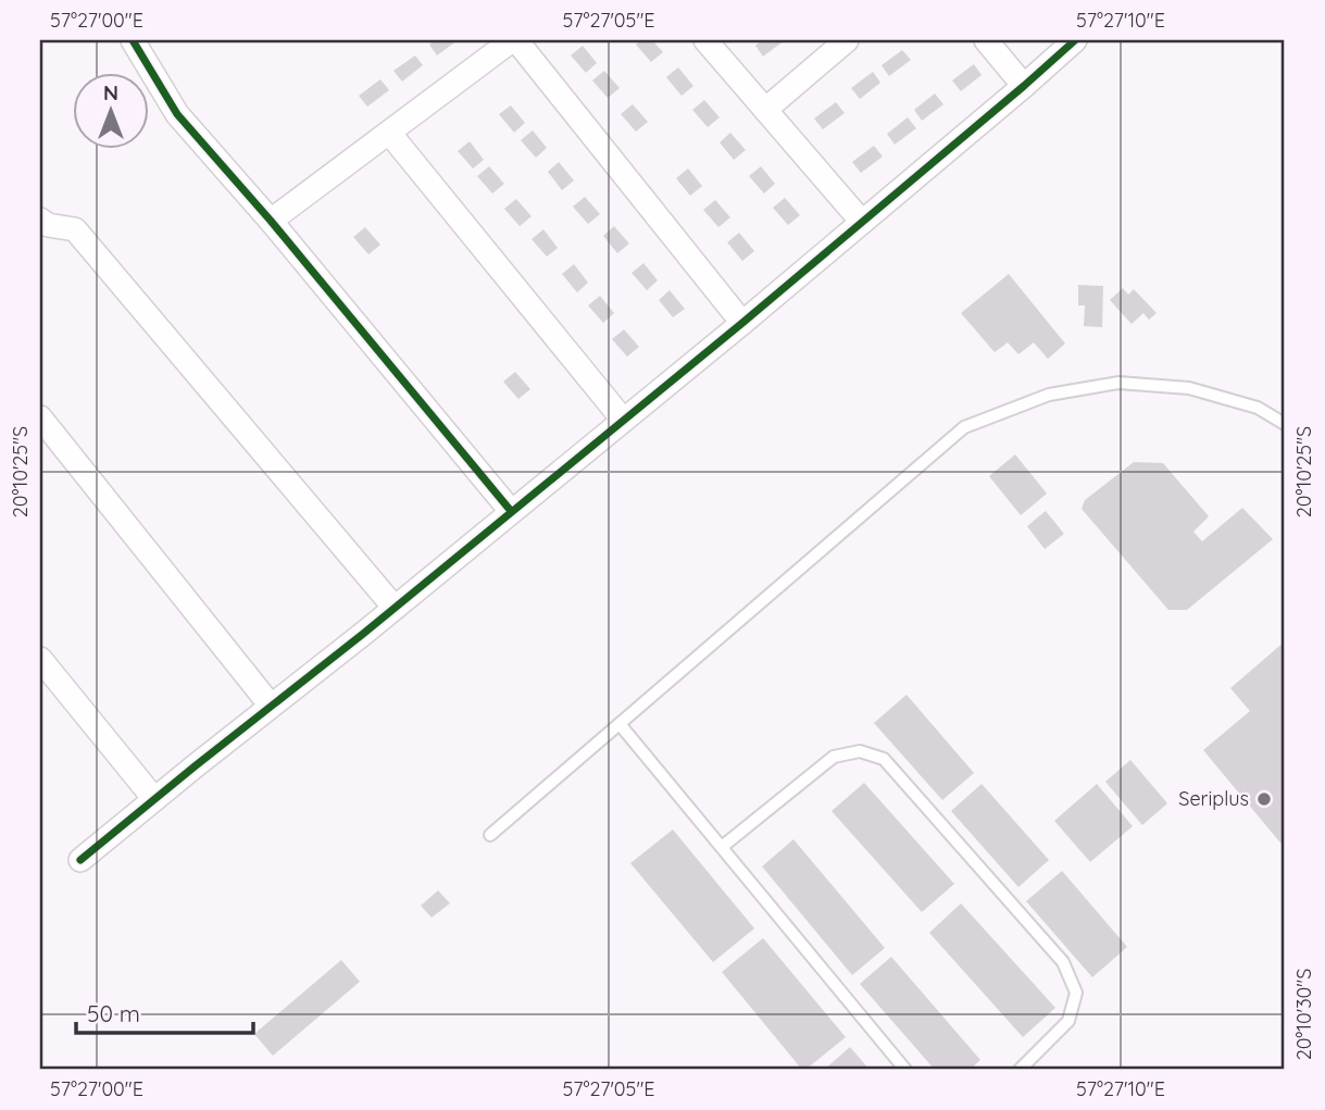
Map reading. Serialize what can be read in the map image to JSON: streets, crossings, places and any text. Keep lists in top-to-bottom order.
{
  "places": ["Seriplus"],
  "scale_bar": "50 m",
  "north": "top",
  "coordinates": [
    "57°27'00\"E",
    "57°27'05\"E",
    "57°27'10\"E",
    "20°10'25\"S",
    "20°10'30\"S"
  ]
}
